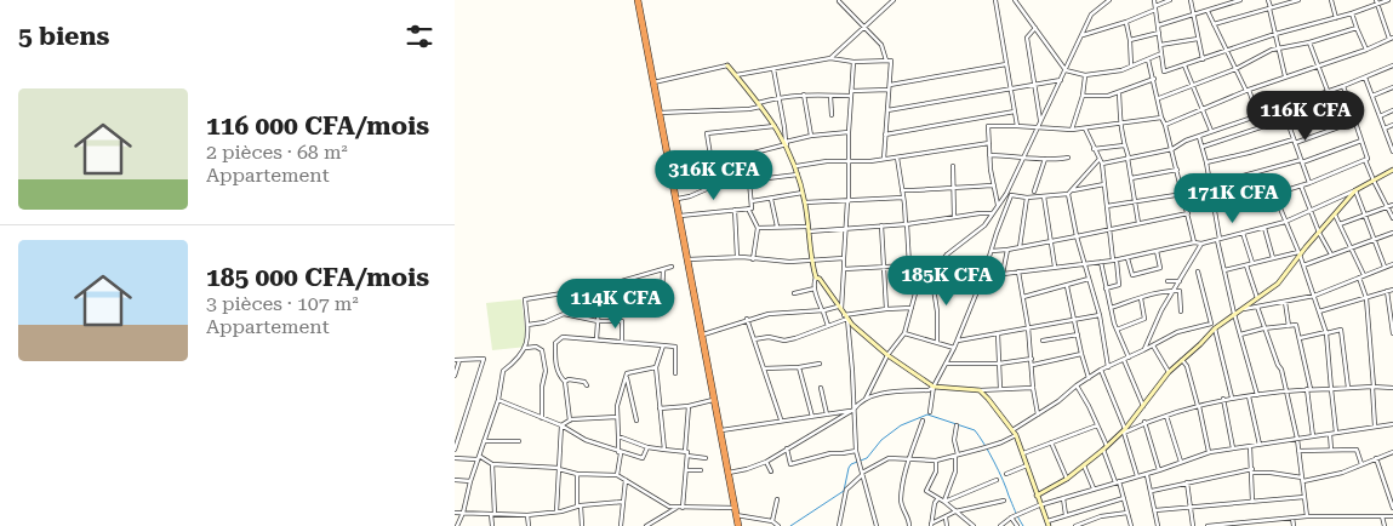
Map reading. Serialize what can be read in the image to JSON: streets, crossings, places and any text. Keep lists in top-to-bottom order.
{
  "page": {
    "heading": "5 biens",
    "list": [
      {
        "name": "116 000 CFA/mois",
        "note": "2 pièces · 68 m² · Appartement"
      },
      {
        "name": "185 000 CFA/mois",
        "note": "3 pièces · 107 m² · Appartement"
      }
    ],
    "price": [
      "116K CFA",
      "316K CFA",
      "171K CFA",
      "185K CFA",
      "114K CFA"
    ]
  }
}
